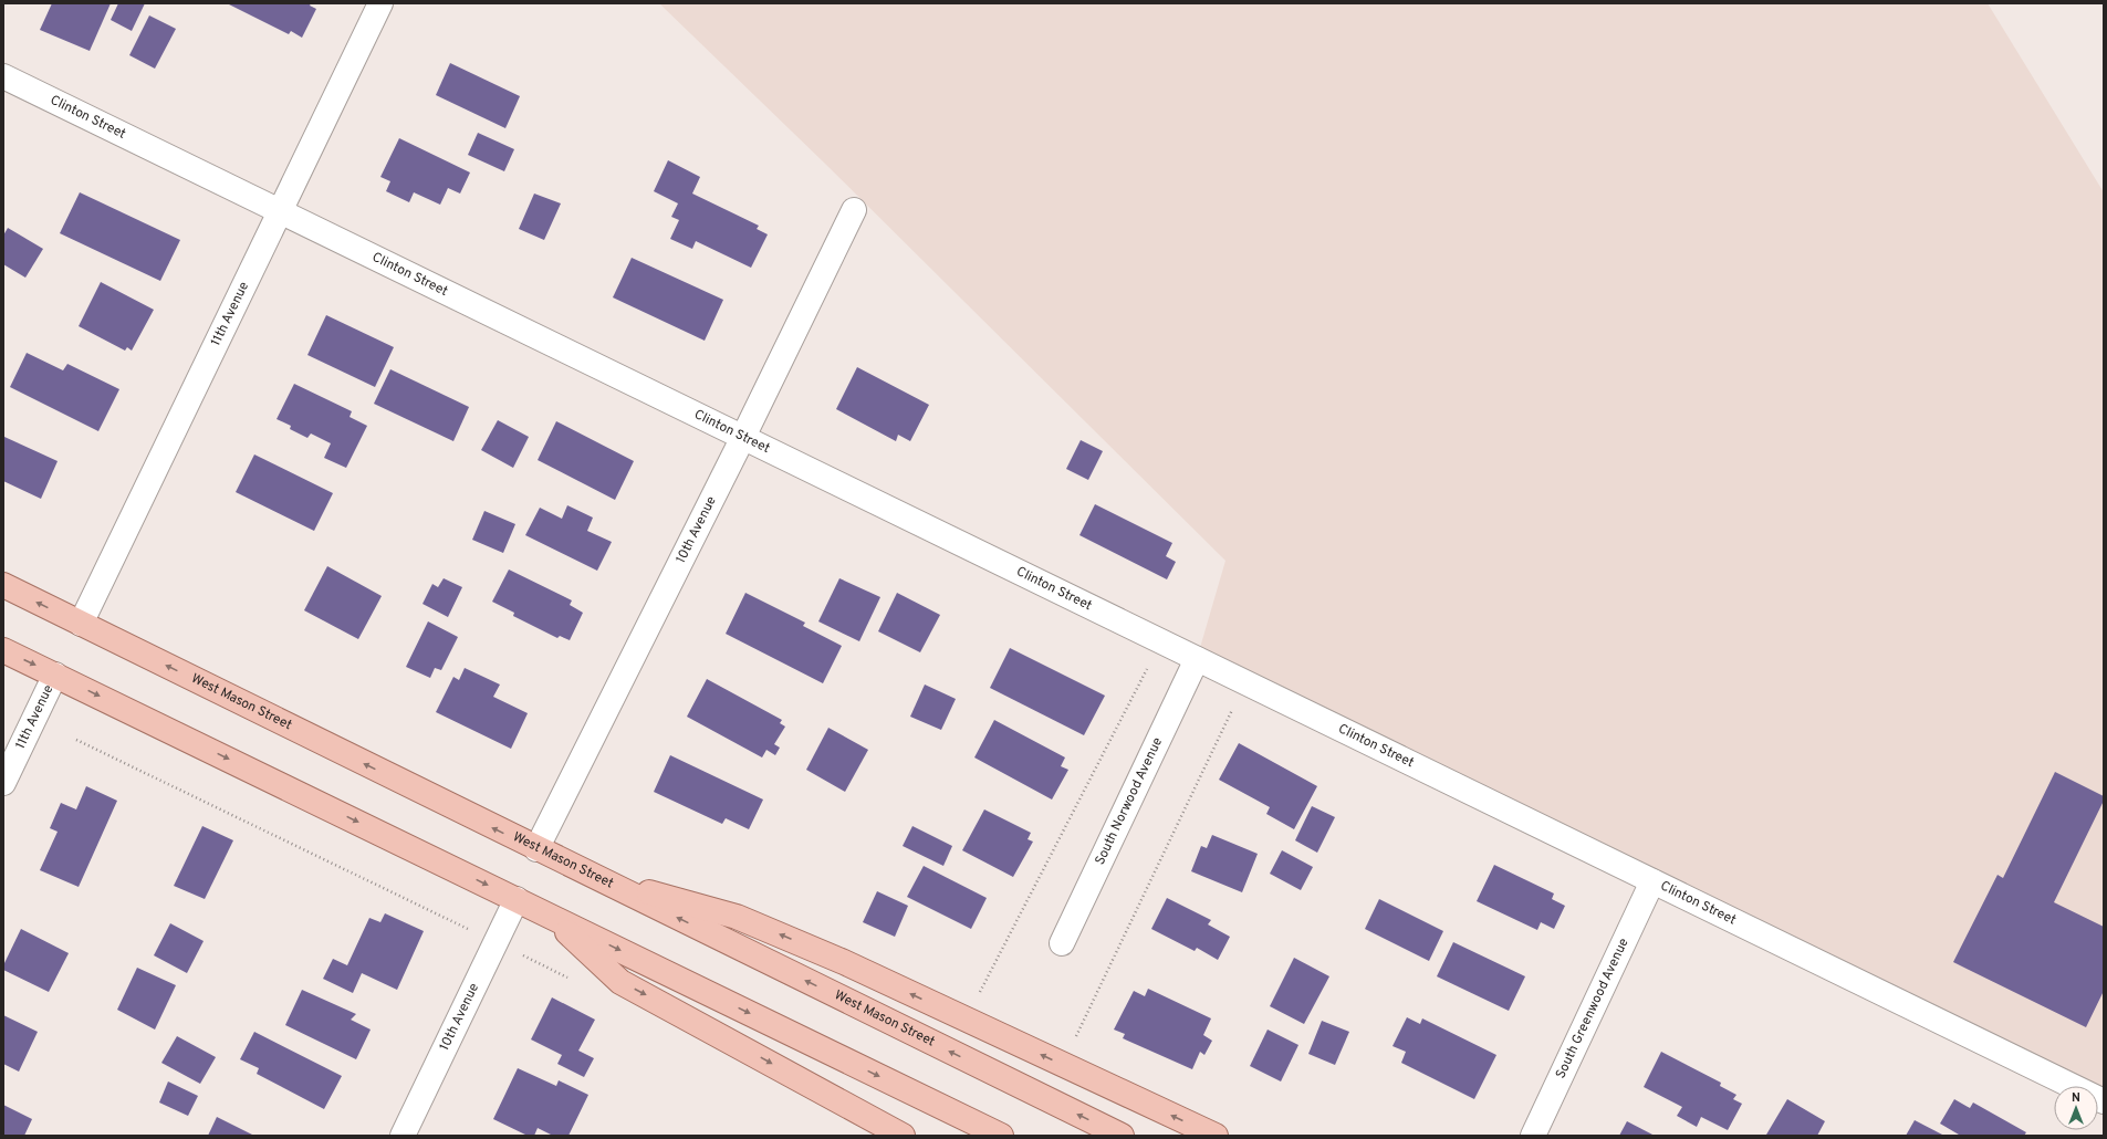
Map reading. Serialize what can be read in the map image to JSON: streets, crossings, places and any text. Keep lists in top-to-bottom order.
{
  "streets": {
    "main road": ["West Mason Street"],
    "street": [
      "Clinton Street",
      "11th Avenue",
      "10th Avenue",
      "South Norwood Avenue",
      "South Greenwood Avenue"
    ]
  },
  "crossings": [
    ["Clinton Street", "11th Avenue"],
    ["Clinton Street", "10th Avenue"],
    ["Clinton Street", "South Norwood Avenue"],
    ["Clinton Street", "South Greenwood Avenue"],
    ["11th Avenue", "West Mason Street"],
    ["10th Avenue", "West Mason Street"]
  ],
  "north": "top"
}
